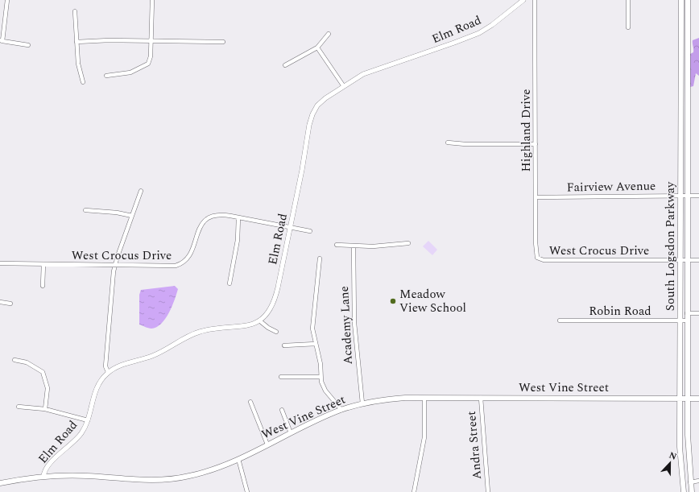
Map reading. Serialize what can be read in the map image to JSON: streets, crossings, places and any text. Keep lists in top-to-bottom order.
{
  "streets": {
    "main road": ["South Logsdon Parkway", "West Vine Street"],
    "street": [
      "Elm Road",
      "Highland Drive",
      "Fairview Avenue",
      "West Crocus Drive",
      "Robin Road",
      "Academy Lane",
      "Andra Street"
    ]
  },
  "crossings": [
    ["Elm Road", "West Crocus Drive"],
    ["Elm Road", "West Vine Street"],
    ["Highland Drive", "Fairview Avenue"],
    ["Highland Drive", "West Crocus Drive"],
    ["Fairview Avenue", "South Logsdon Parkway"],
    ["South Logsdon Parkway", "West Crocus Drive"],
    ["South Logsdon Parkway", "Robin Road"],
    ["South Logsdon Parkway", "West Vine Street"],
    ["Academy Lane", "West Vine Street"],
    ["West Vine Street", "Andra Street"]
  ],
  "places": ["Meadow View School"],
  "north": "top"
}
